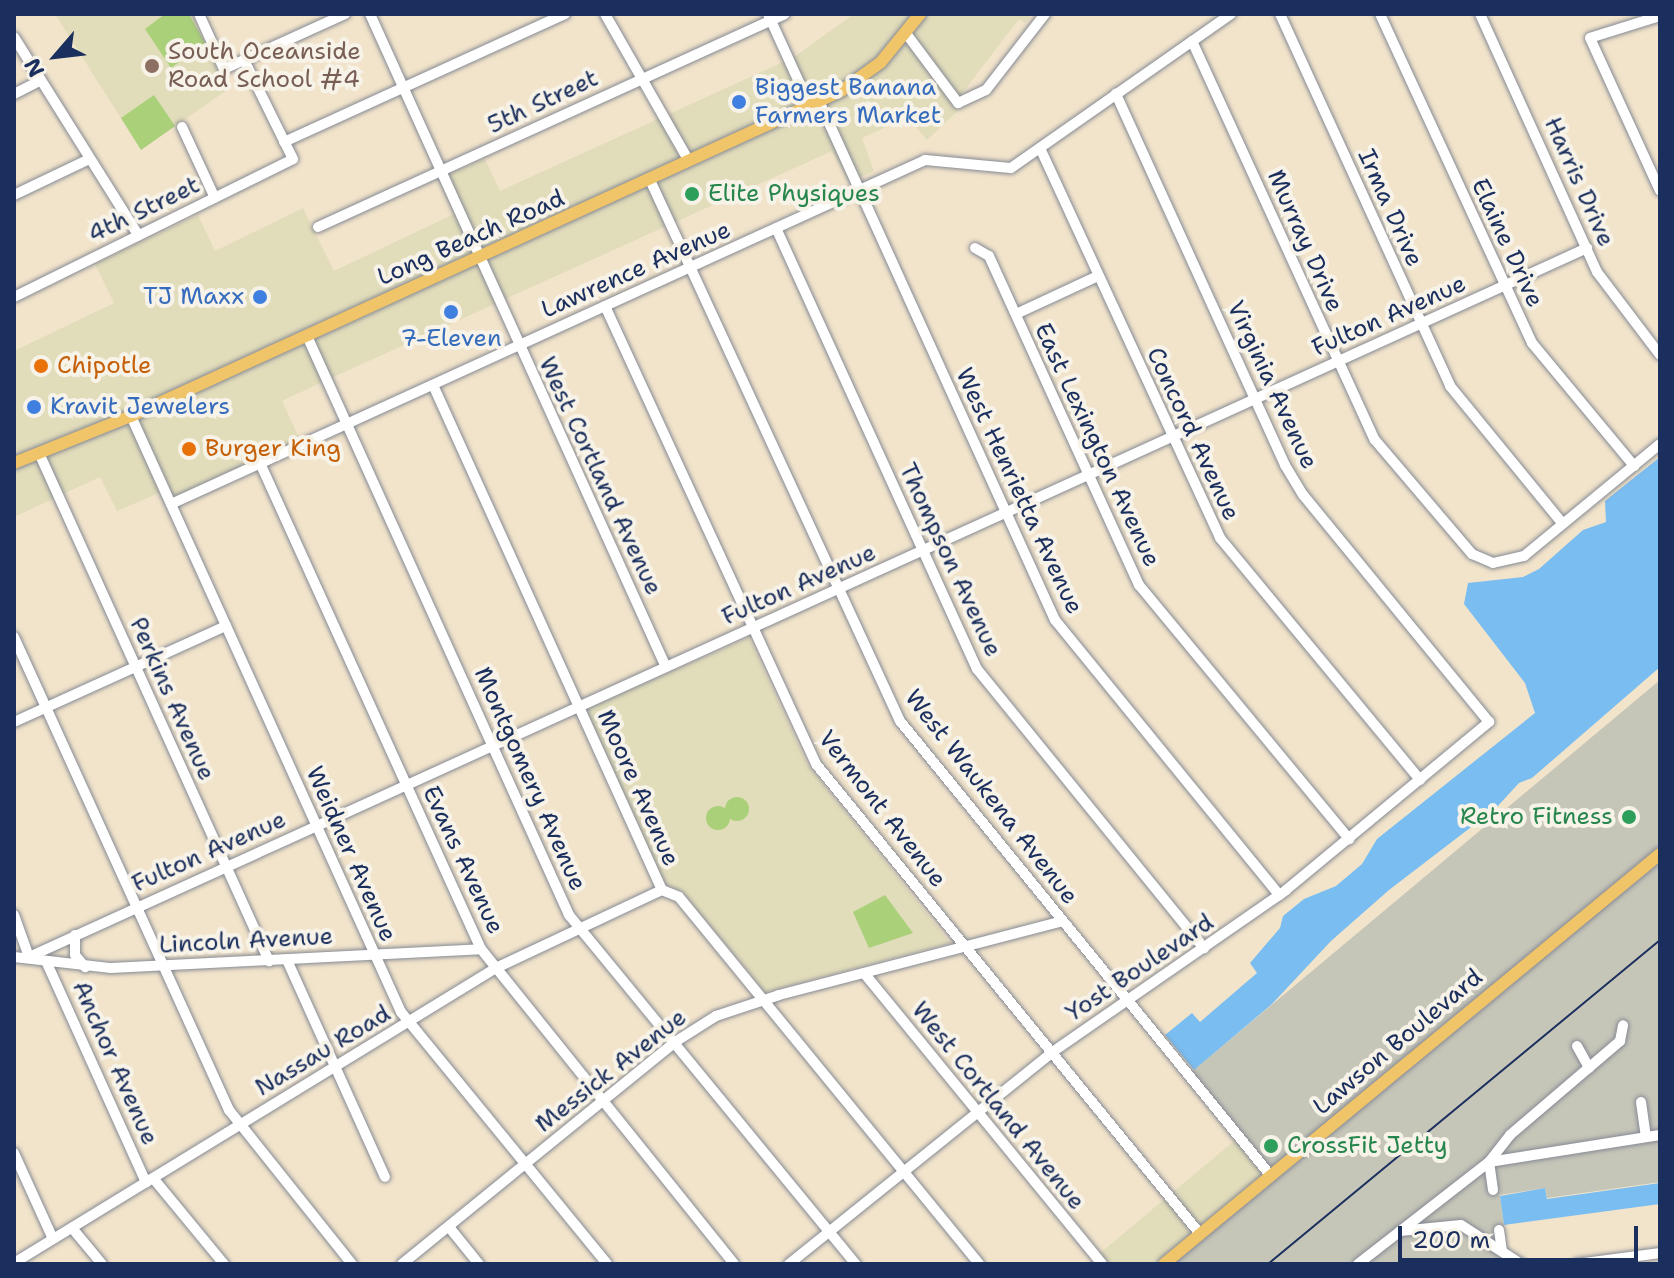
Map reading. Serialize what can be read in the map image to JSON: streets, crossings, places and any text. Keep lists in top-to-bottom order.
{
  "streets": {
    "main road": ["Long Beach Road", "Lawson Boulevard"],
    "street": [
      "5th Street",
      "Harris Drive",
      "Irma Drive",
      "4th Street",
      "Murray Drive",
      "Elaine Drive",
      "Lawrence Avenue",
      "Fulton Avenue",
      "Virginia Avenue",
      "Concord Avenue",
      "East Lexington Avenue",
      "West Cortland Avenue",
      "West Henrietta Avenue",
      "Thompson Avenue",
      "Perkins Avenue",
      "Montgomery Avenue",
      "Moore Avenue",
      "West Waukena Avenue",
      "Vermont Avenue",
      "Weidner Avenue",
      "Evans Avenue",
      "Lincoln Avenue",
      "Yost Boulevard",
      "Nassau Road",
      "Anchor Avenue",
      "Messick Avenue"
    ]
  },
  "crossings": [
    ["5th Street", "West Cortland Avenue"],
    ["5th Street", "West Henrietta Avenue"],
    ["Harris Drive", "Fulton Avenue"],
    ["Irma Drive", "Murray Drive"],
    ["Irma Drive", "Fulton Avenue"],
    ["Long Beach Road", "West Cortland Avenue"],
    ["Long Beach Road", "West Henrietta Avenue"],
    ["Long Beach Road", "Perkins Avenue"],
    ["Long Beach Road", "Montgomery Avenue"],
    ["Long Beach Road", "West Waukena Avenue"],
    ["Long Beach Road", "Weidner Avenue"],
    ["Murray Drive", "Lawrence Avenue"],
    ["Murray Drive", "Fulton Avenue"],
    ["Elaine Drive", "Fulton Avenue"],
    ["Lawrence Avenue", "Virginia Avenue"],
    ["Lawrence Avenue", "Concord Avenue"],
    ["Lawrence Avenue", "West Cortland Avenue"],
    ["Lawrence Avenue", "West Henrietta Avenue"],
    ["Lawrence Avenue", "Thompson Avenue"],
    ["Lawrence Avenue", "Montgomery Avenue"],
    ["Lawrence Avenue", "Moore Avenue"],
    ["Lawrence Avenue", "West Waukena Avenue"],
    ["Lawrence Avenue", "Vermont Avenue"],
    ["Lawrence Avenue", "Weidner Avenue"],
    ["Lawrence Avenue", "Evans Avenue"],
    ["Fulton Avenue", "Virginia Avenue"],
    ["Fulton Avenue", "Concord Avenue"],
    ["Fulton Avenue", "East Lexington Avenue"],
    ["Fulton Avenue", "West Cortland Avenue"],
    ["Fulton Avenue", "West Henrietta Avenue"],
    ["Fulton Avenue", "Thompson Avenue"],
    ["Fulton Avenue", "Perkins Avenue"],
    ["Fulton Avenue", "Montgomery Avenue"],
    ["Fulton Avenue", "Moore Avenue"],
    ["Fulton Avenue", "West Waukena Avenue"],
    ["Fulton Avenue", "Vermont Avenue"],
    ["Fulton Avenue", "Weidner Avenue"],
    ["Fulton Avenue", "Evans Avenue"],
    ["Fulton Avenue", "Lincoln Avenue"],
    ["Virginia Avenue", "Yost Boulevard"],
    ["Concord Avenue", "Yost Boulevard"],
    ["East Lexington Avenue", "Yost Boulevard"],
    ["West Cortland Avenue", "Yost Boulevard"],
    ["West Cortland Avenue", "Messick Avenue"],
    ["West Henrietta Avenue", "Yost Boulevard"],
    ["Thompson Avenue", "Yost Boulevard"],
    ["Perkins Avenue", "Lincoln Avenue"],
    ["Montgomery Avenue", "Yost Boulevard"],
    ["Montgomery Avenue", "Nassau Road"],
    ["Montgomery Avenue", "Messick Avenue"],
    ["Moore Avenue", "Yost Boulevard"],
    ["Moore Avenue", "Nassau Road"],
    ["Moore Avenue", "Messick Avenue"],
    ["West Waukena Avenue", "Yost Boulevard"],
    ["West Waukena Avenue", "Lawson Boulevard"],
    ["West Waukena Avenue", "Messick Avenue"],
    ["Vermont Avenue", "Yost Boulevard"],
    ["Vermont Avenue", "Lawson Boulevard"],
    ["Vermont Avenue", "Messick Avenue"],
    ["Weidner Avenue", "Lincoln Avenue"],
    ["Weidner Avenue", "Nassau Road"],
    ["Weidner Avenue", "Messick Avenue"],
    ["Evans Avenue", "Lincoln Avenue"],
    ["Evans Avenue", "Nassau Road"],
    ["Evans Avenue", "Messick Avenue"],
    ["Lincoln Avenue", "Anchor Avenue"],
    ["Nassau Road", "Anchor Avenue"]
  ],
  "places": [
    "South Oceanside Road School #4",
    "Biggest Banana Farmers Market",
    "Elite Physiques",
    "TJ Maxx",
    "7-Eleven",
    "Chipotle",
    "Kravit Jewelers",
    "Burger King",
    "Retro Fitness",
    "CrossFit Jetty"
  ],
  "scale_bar": "200 m",
  "north": "bottom left"
}
